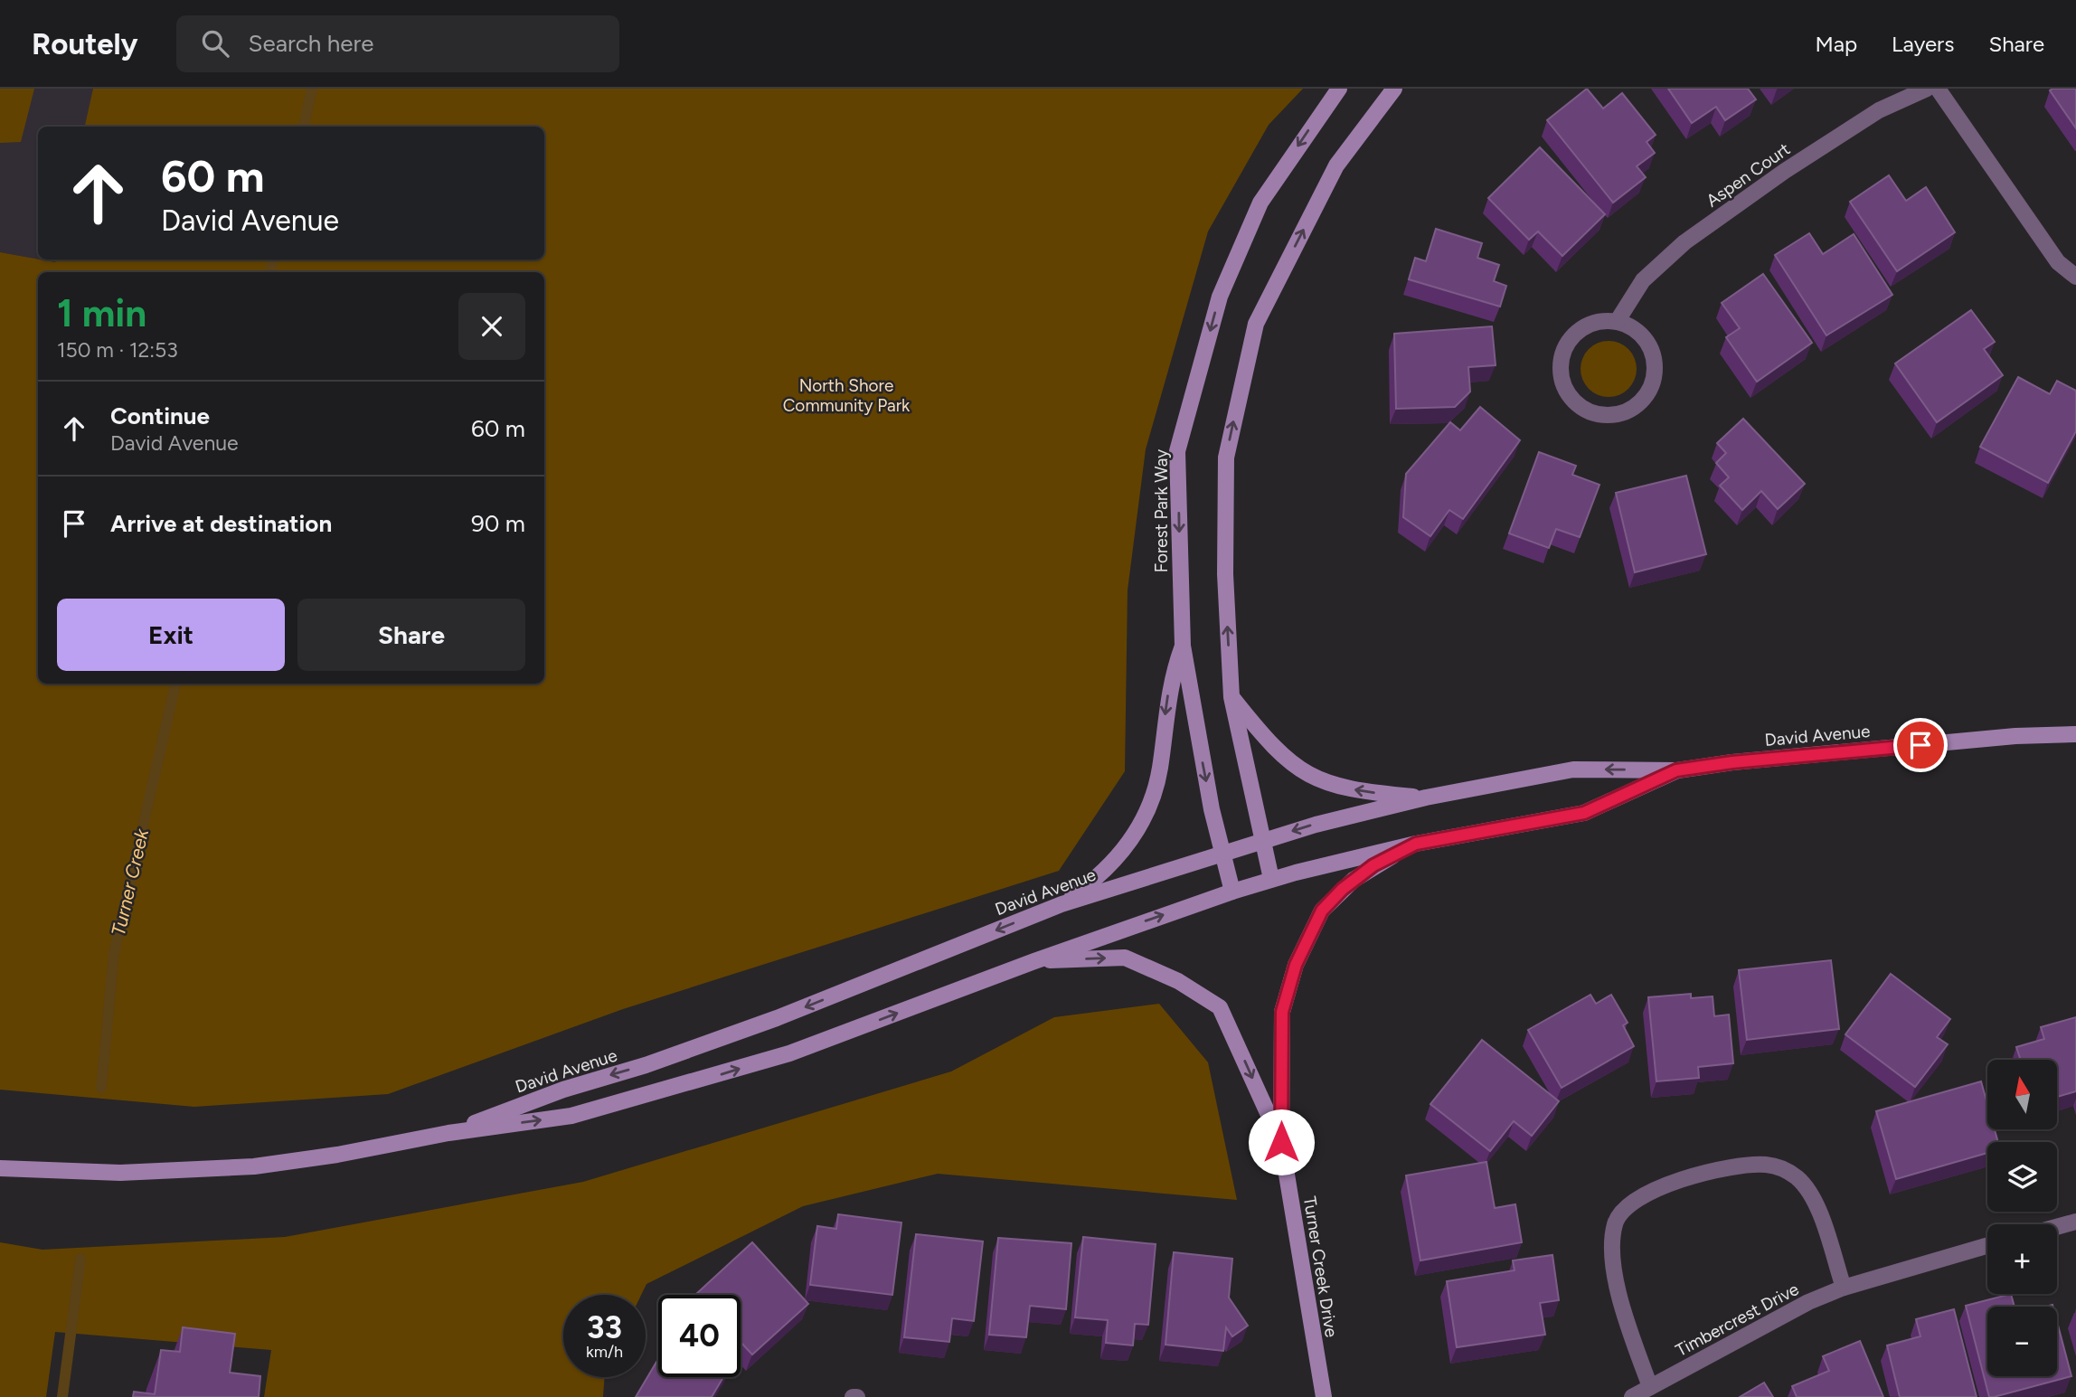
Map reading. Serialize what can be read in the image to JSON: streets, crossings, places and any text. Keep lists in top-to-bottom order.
{
  "streets": {
    "main road": ["Forest Park Way", "David Avenue", "Turner Creek Drive"],
    "street": ["Aspen Court", "Timbercrest Drive"]
  },
  "crossings": [
    ["Forest Park Way", "David Avenue"]
  ],
  "water": ["Turner Creek"],
  "parks": ["North Shore Community Park"],
  "north": "top",
  "page": {
    "header": "Routely",
    "search": "Search here",
    "nav": ["Map", "Layers", "Share"],
    "turn": ["60 m", "David Avenue"],
    "heading": ["1 min", "150 m · 12:53"],
    "list": [
      {
        "name": "Continue",
        "note": "David Avenue",
        "value": "60 m"
      },
      {
        "name": "Arrive at destination",
        "value": "90 m"
      }
    ],
    "buttons": ["Exit", "Share"],
    "map_buttons": ["+", "−"],
    "speed": "33 km/h",
    "limit": "40"
  }
}
